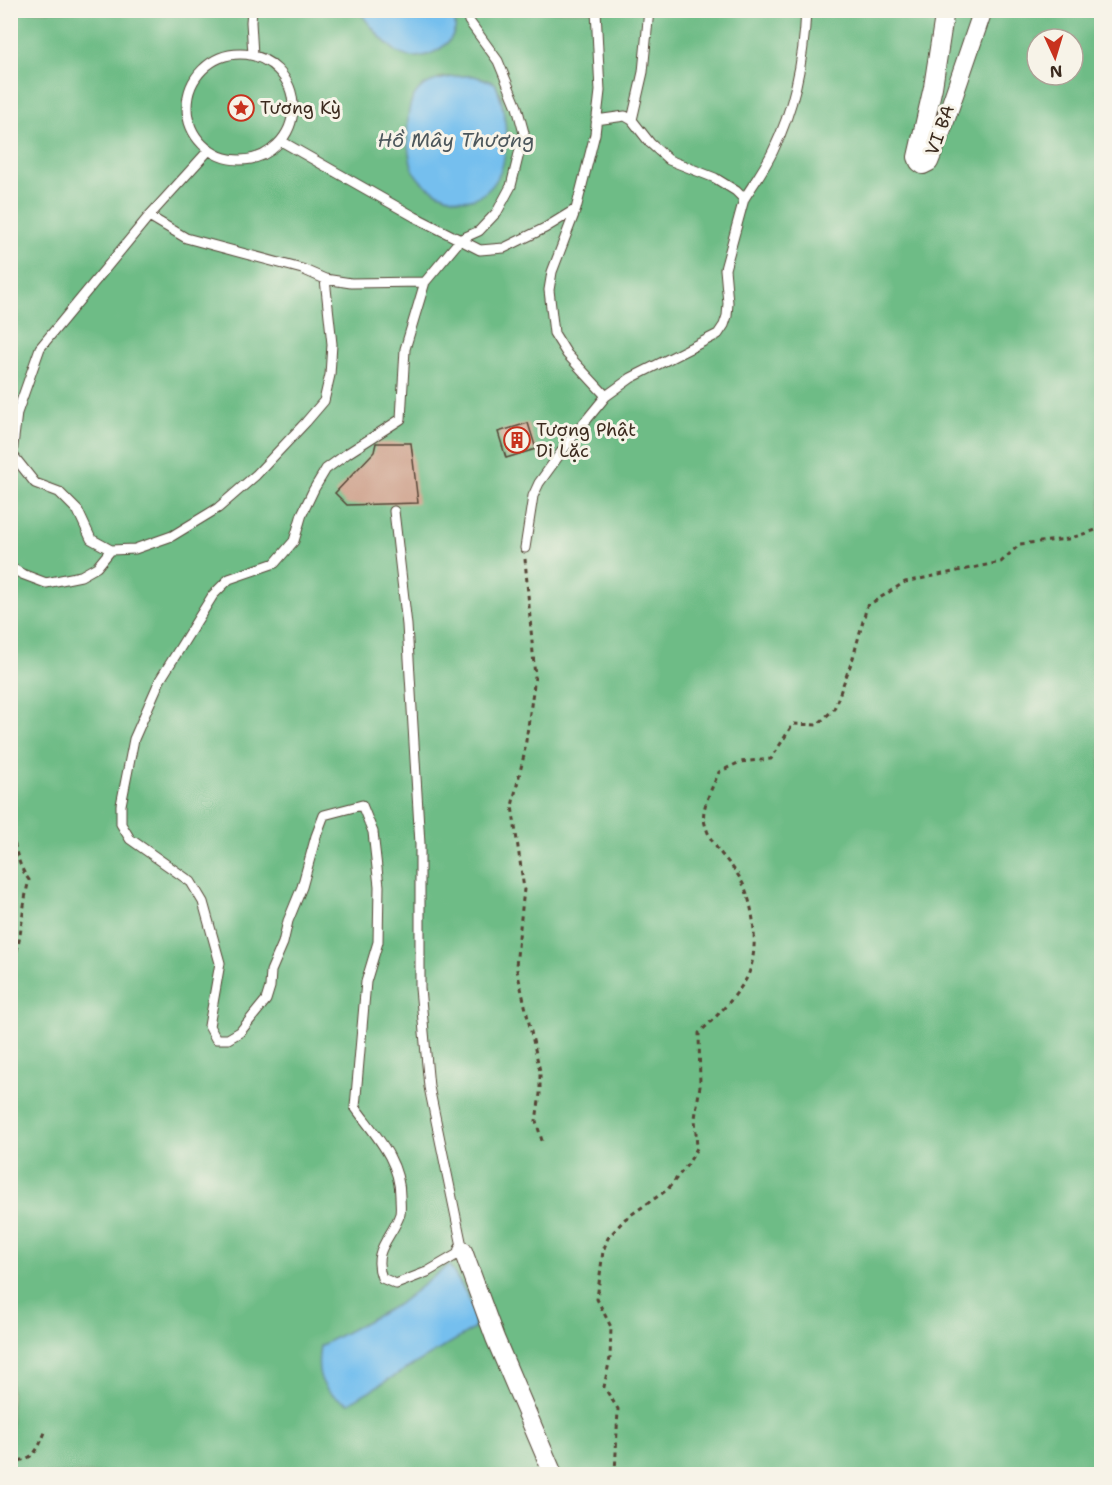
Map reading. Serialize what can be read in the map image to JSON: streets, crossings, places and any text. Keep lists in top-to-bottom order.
{
  "streets": {
    "street": ["VI BA"]
  },
  "water": ["Hồ Mây Thượng"],
  "places": {
    "place": ["Tương Kỳ"],
    "building": ["Tượng Phật Di Lặc"]
  },
  "north": "bottom"
}
